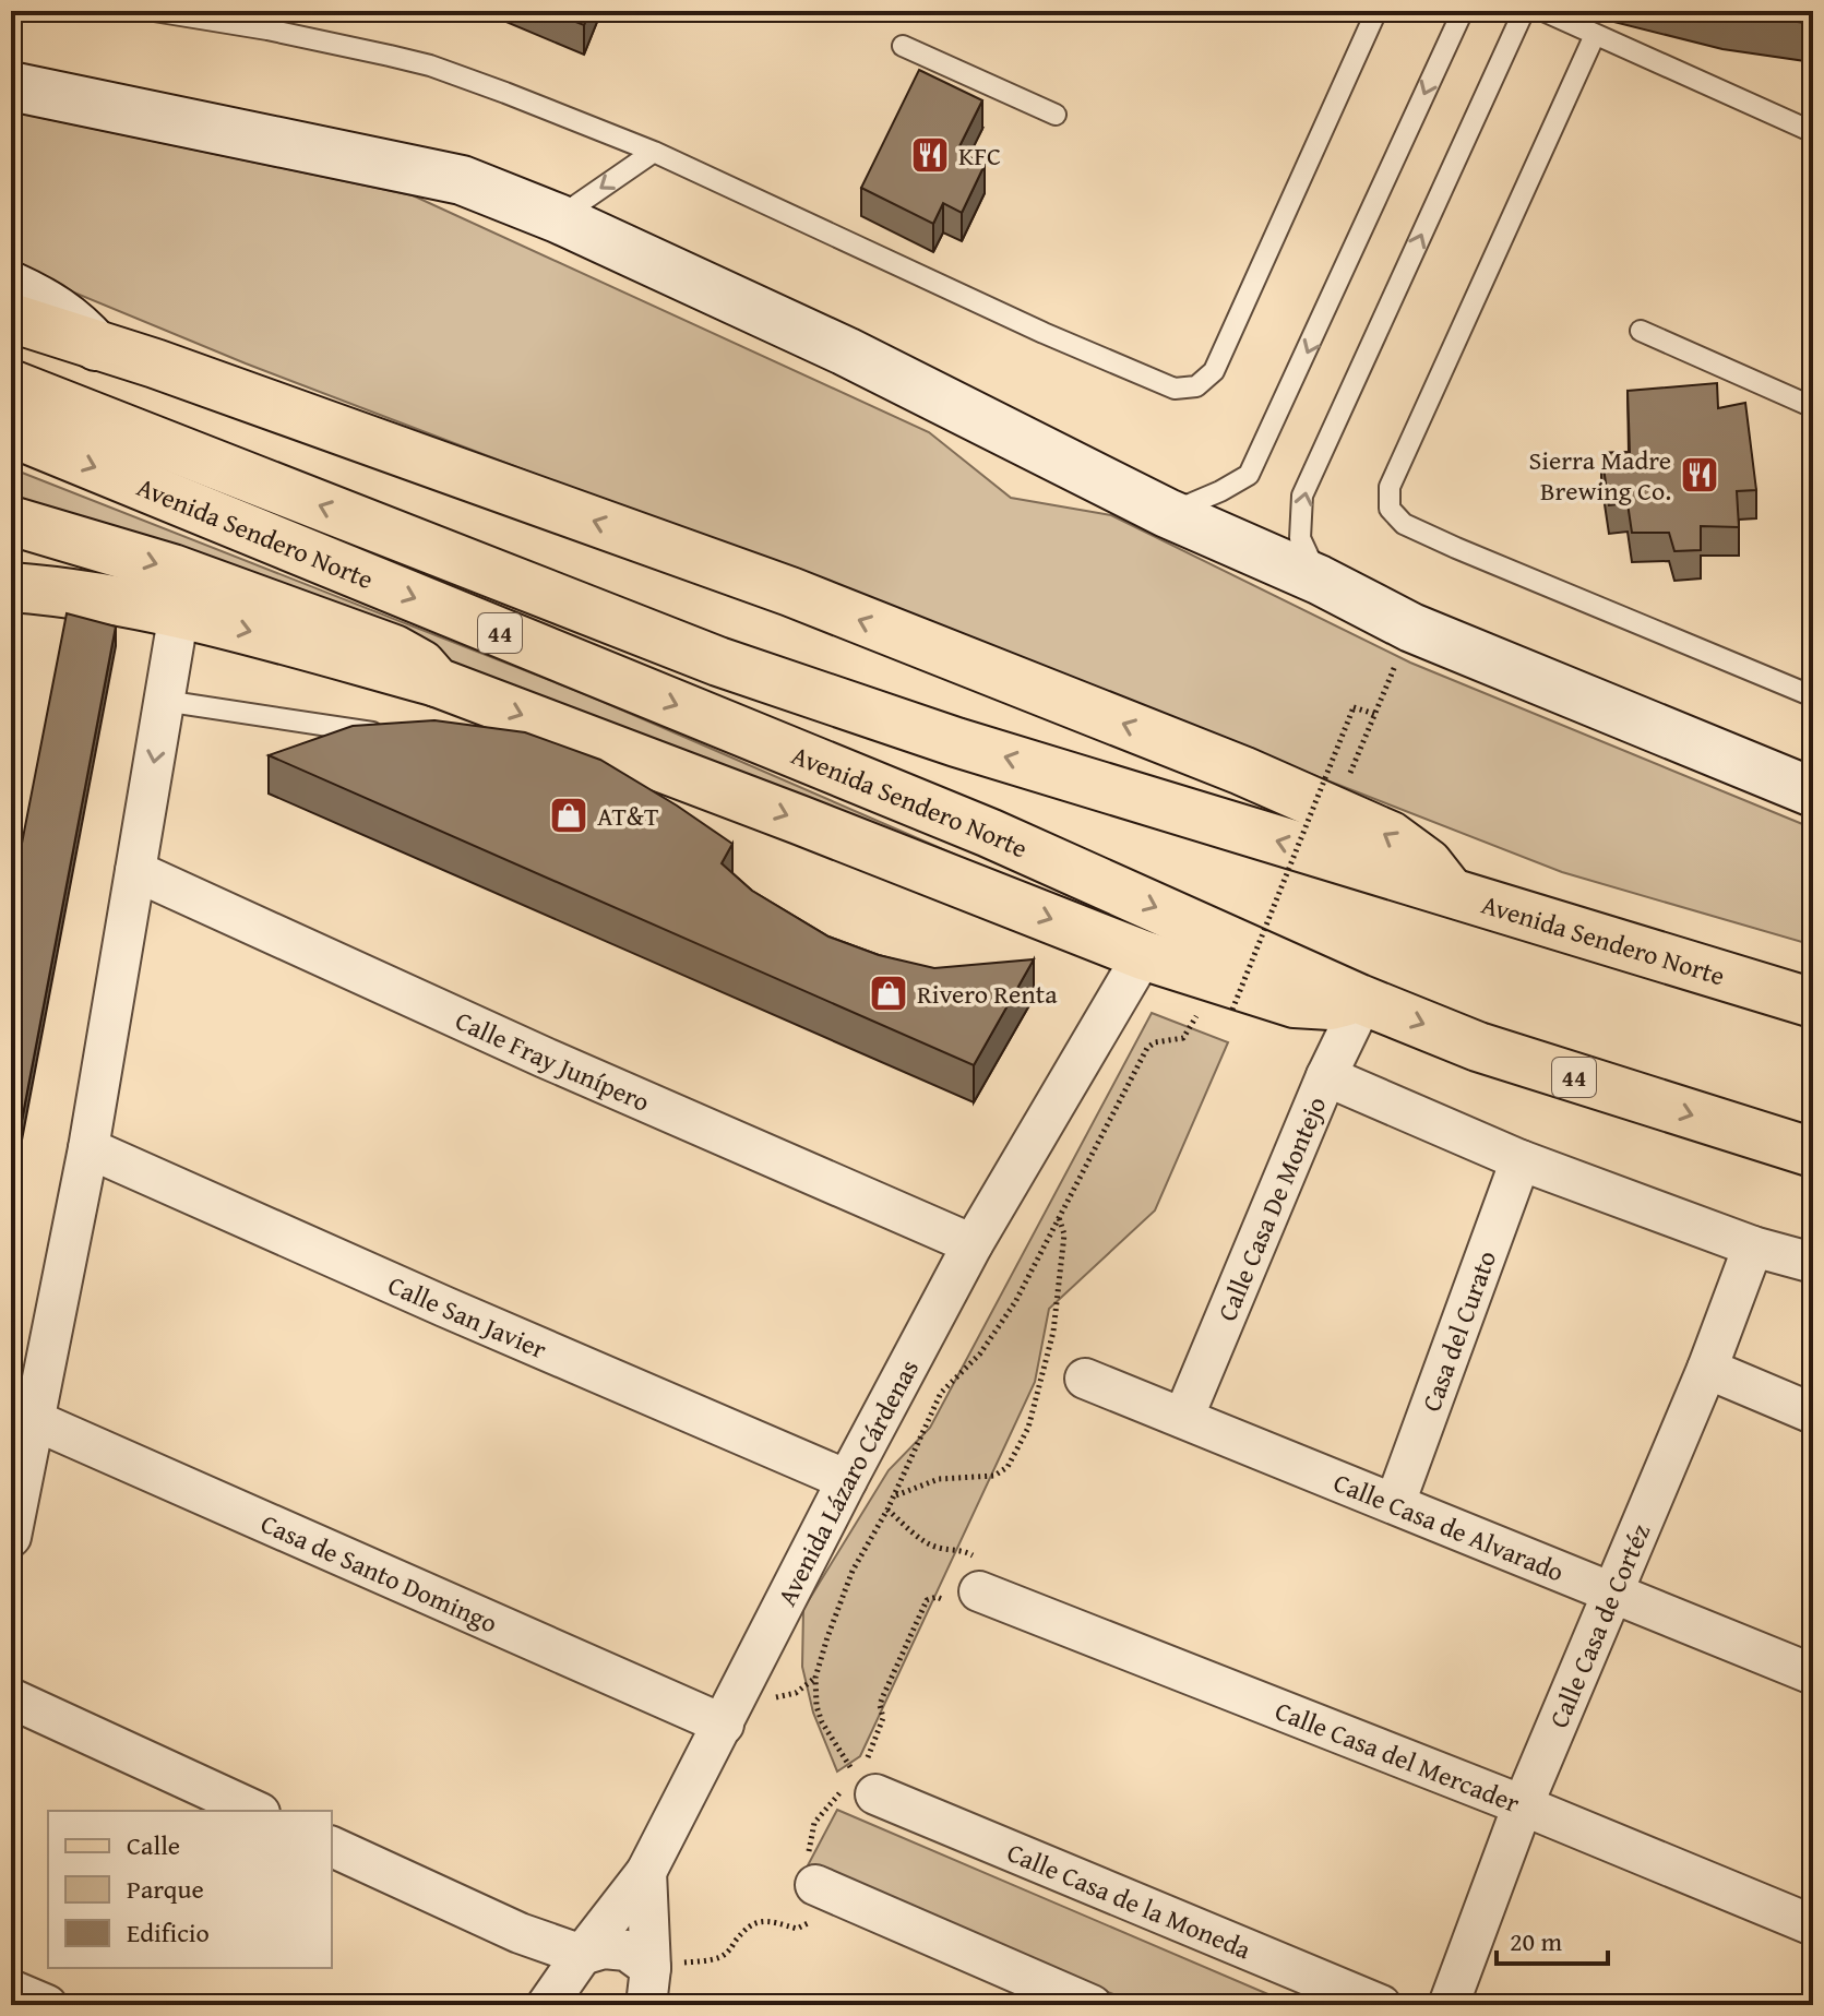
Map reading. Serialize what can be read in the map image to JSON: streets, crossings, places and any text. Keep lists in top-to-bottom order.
{
  "streets": {
    "main road": ["Avenida Sendero Norte", "44"],
    "street": [
      "Calle Fray Junípero",
      "Calle Casa De Montejo",
      "Calle San Javier",
      "Casa del Curato",
      "Avenida Lázaro Cárdenas",
      "Calle Casa de Alvarado",
      "Casa de Santo Domingo",
      "Calle Casa de Cortéz",
      "Calle Casa del Mercader",
      "Calle Casa de la Moneda"
    ]
  },
  "crossings": [
    ["Avenida Sendero Norte", "Calle Casa De Montejo"],
    ["Calle Fray Junípero", "Avenida Lázaro Cárdenas"],
    ["Calle Casa De Montejo", "Calle Casa de Alvarado"],
    ["Calle San Javier", "Avenida Lázaro Cárdenas"],
    ["Casa del Curato", "Calle Casa de Alvarado"],
    ["Avenida Lázaro Cárdenas", "Casa de Santo Domingo"],
    ["Calle Casa de Alvarado", "Calle Casa de Cortéz"],
    ["Calle Casa de Cortéz", "Calle Casa del Mercader"]
  ],
  "places": {
    "restaurant": ["KFC", "Sierra Madre Brewing Co."],
    "shop": ["AT&T", "Rivero Renta"]
  },
  "legend": ["Calle", "Parque", "Edificio"],
  "scale_bar": "20 m"
}
